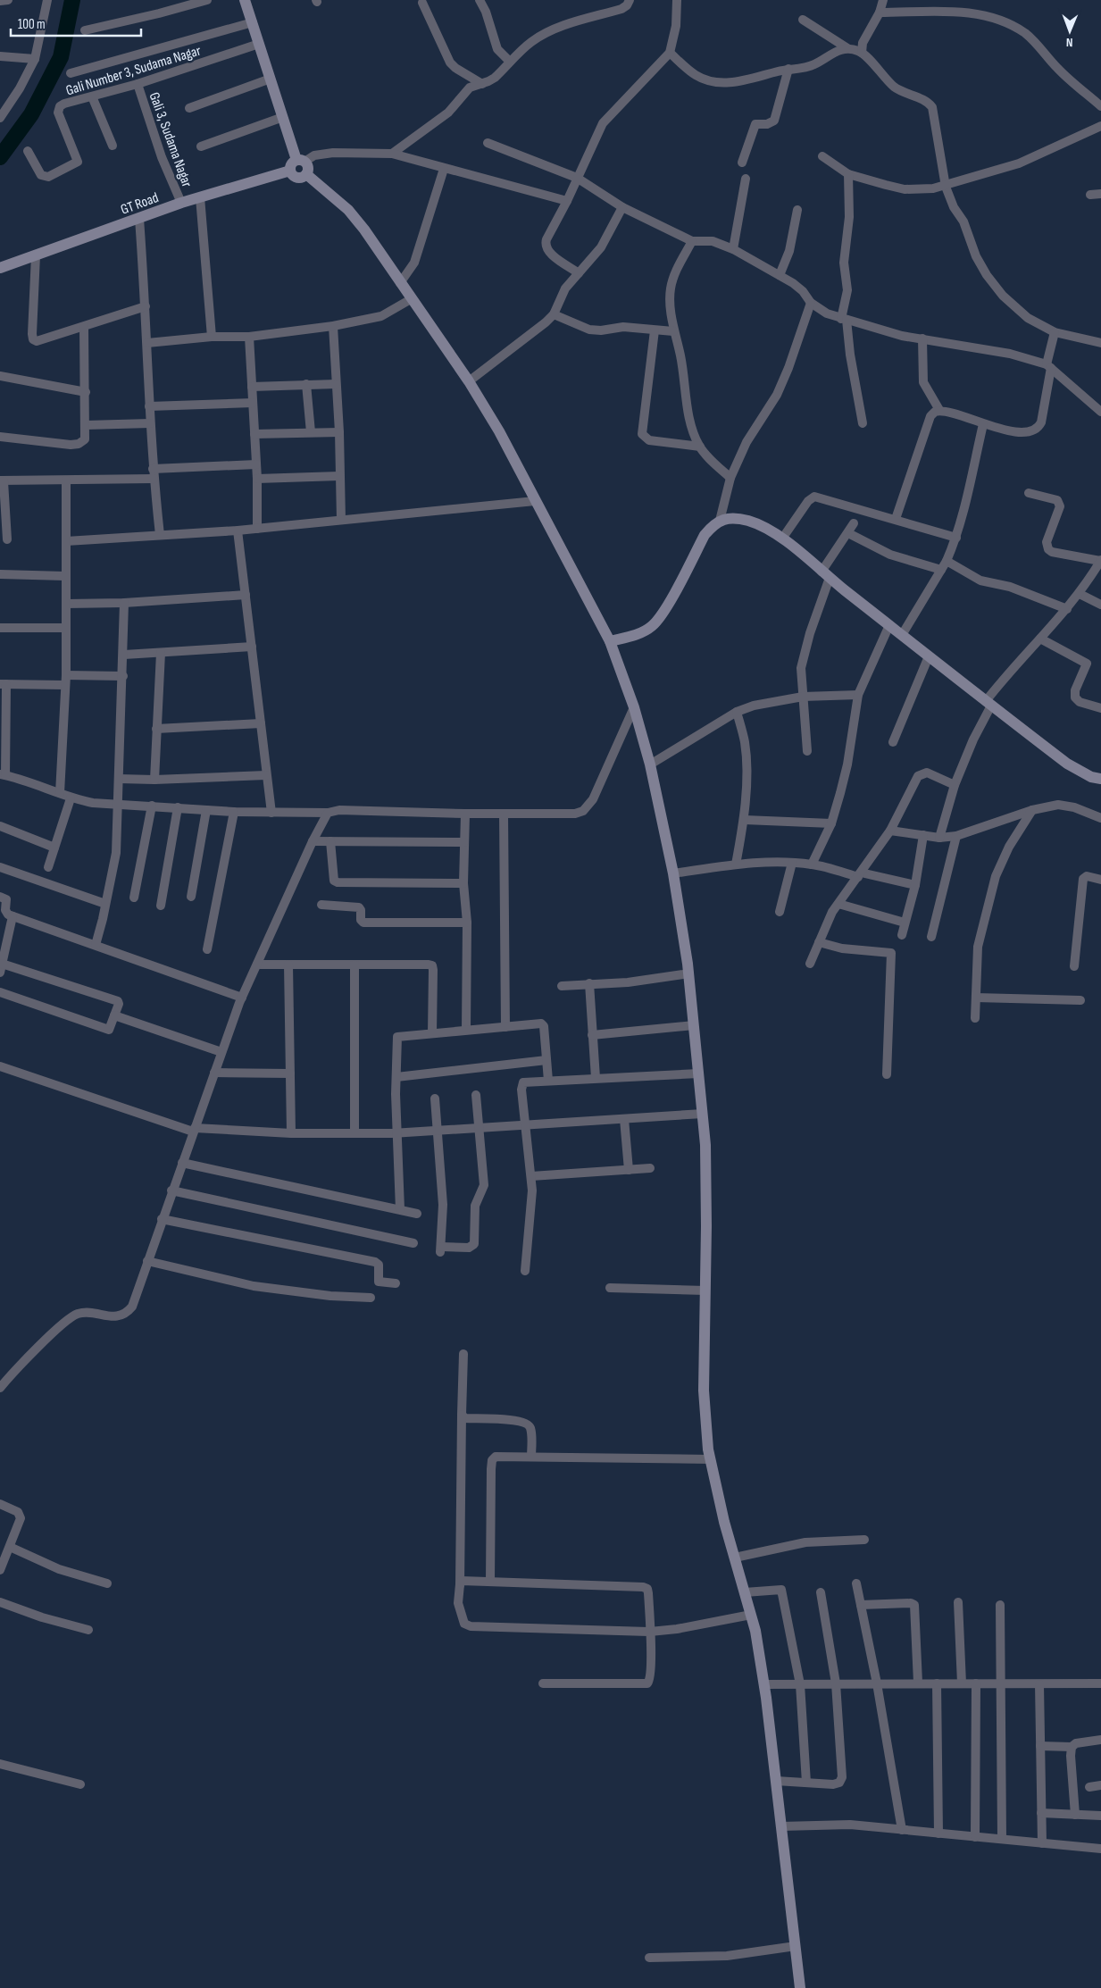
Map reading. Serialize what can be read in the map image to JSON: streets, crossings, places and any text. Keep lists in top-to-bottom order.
{
  "streets": {
    "street": ["Gali Number 3, Sudama Nagar", "Gali 3, Sudama Nagar", "GT Road"]
  },
  "crossings": [
    ["Gali Number 3, Sudama Nagar", "Gali 3, Sudama Nagar"],
    ["Gali 3, Sudama Nagar", "GT Road"]
  ],
  "scale_bar": "100 m",
  "north": "bottom"
}
